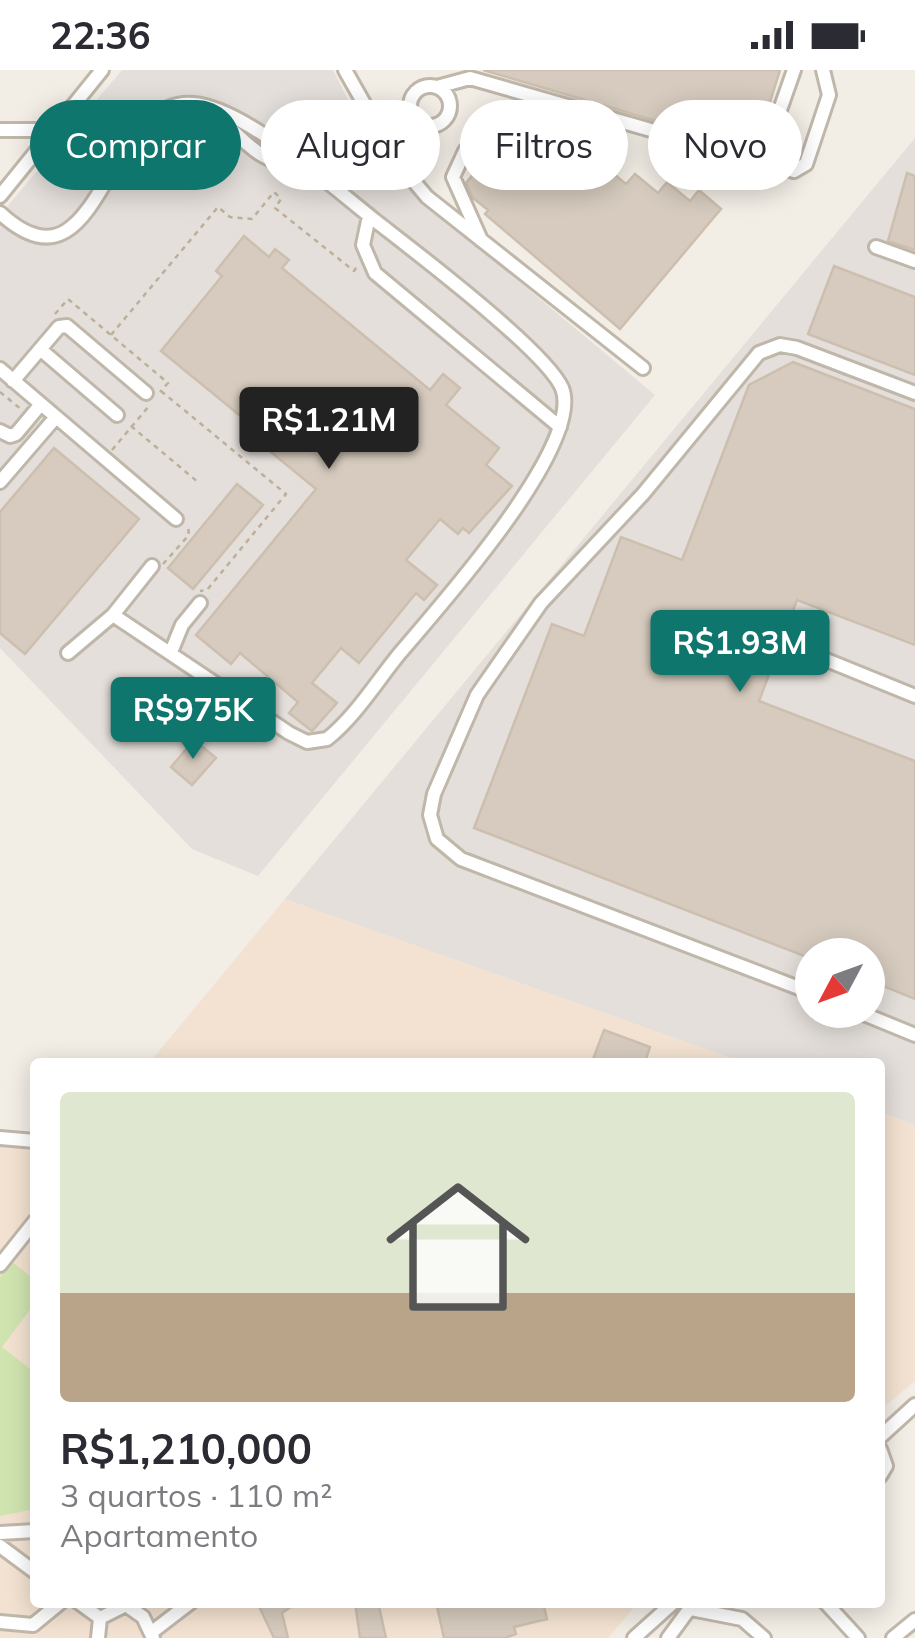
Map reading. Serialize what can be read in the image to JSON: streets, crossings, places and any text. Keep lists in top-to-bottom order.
{
  "north": "bottom left",
  "page": {
    "status": "22:36",
    "chip": [
      "Comprar",
      "Alugar",
      "Filtros",
      "Novo"
    ],
    "price": ["R$1.21M", "R$1.93M", "R$975K"],
    "list": [
      {
        "name": "R$1,210,000",
        "note": "3 quartos · 110 m² · Apartamento"
      }
    ]
  }
}
